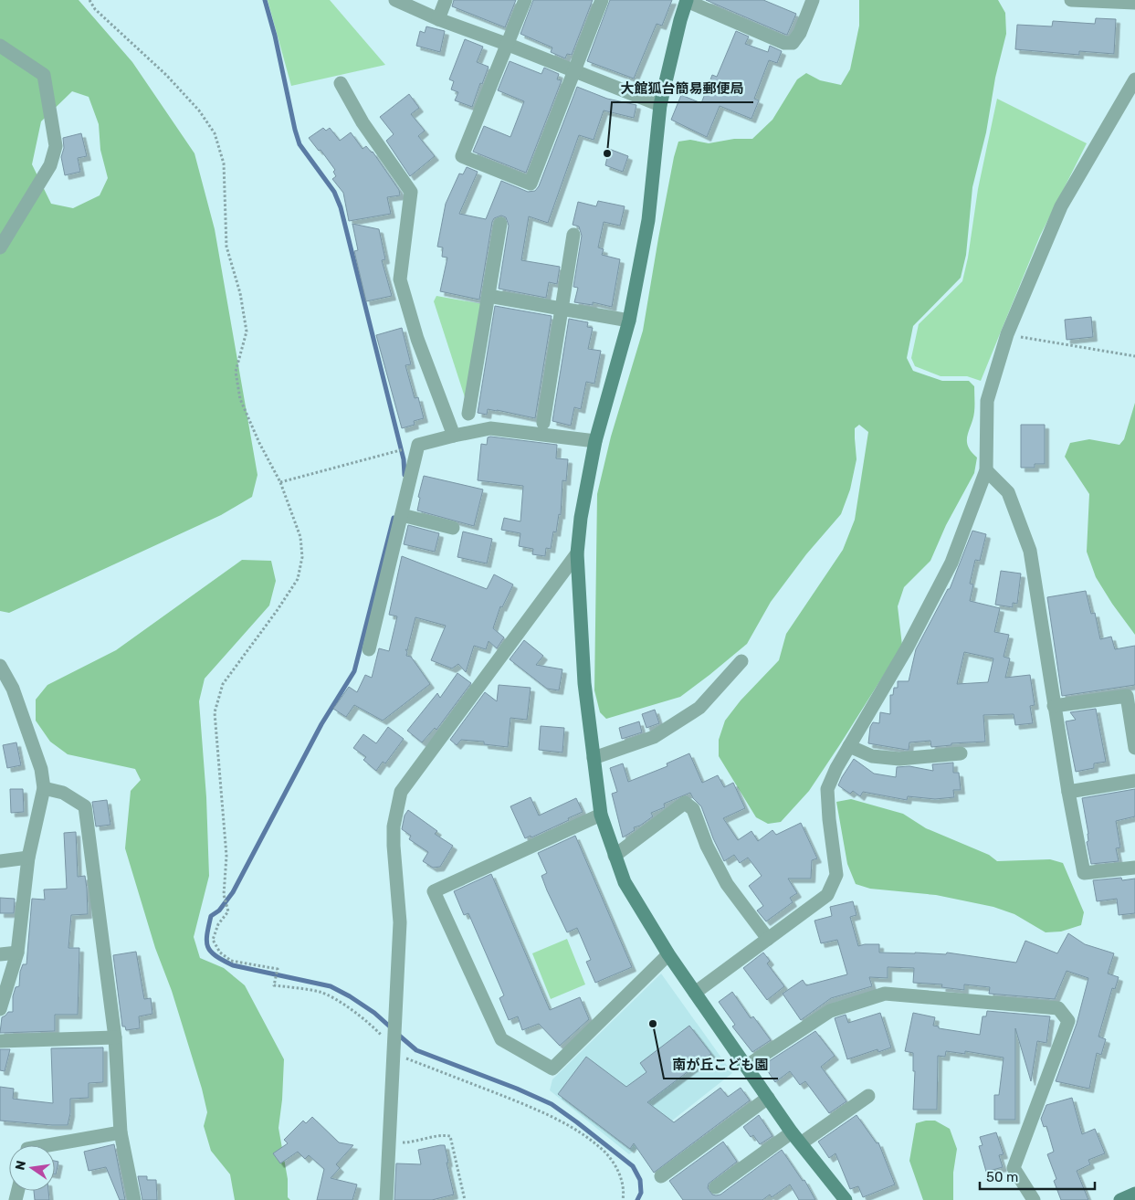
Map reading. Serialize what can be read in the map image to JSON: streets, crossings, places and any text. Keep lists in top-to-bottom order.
{
  "places": ["大館狐台簡易郵便局", "南が丘こども園"],
  "scale_bar": "50 m",
  "north": "left"
}
